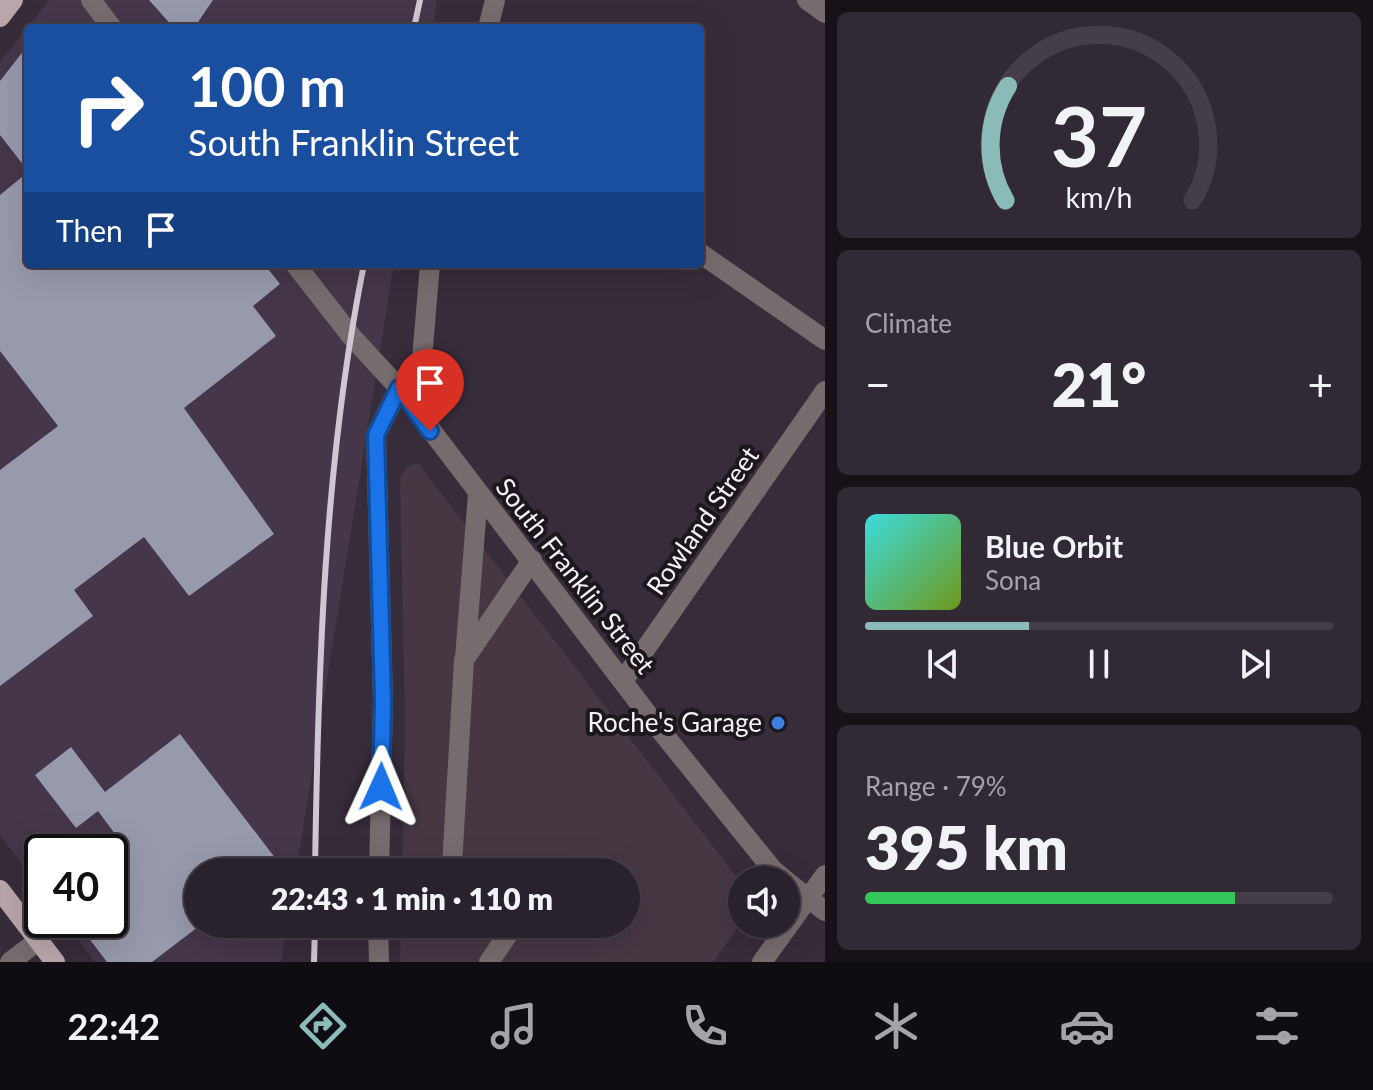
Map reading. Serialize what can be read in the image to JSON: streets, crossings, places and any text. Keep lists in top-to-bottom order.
{
  "streets": {
    "street": ["Rowland Street", "South Franklin Street"]
  },
  "crossings": [
    ["Rowland Street", "South Franklin Street"]
  ],
  "places": ["Roche's Garage"],
  "page": {
    "turn": ["100 m", "South Franklin Street"],
    "then": "Then",
    "tile": [
      "Climate",
      ["Range · 79%", "395 km"]
    ],
    "heat": ["−", "21°", "+"],
    "song": ["Blue Orbit", "Sona"],
    "limit": "40",
    "trip": "22:43 · 1 min · 110 m",
    "tabs": "22:42",
    "gauge": ["37", "km/h"]
  }
}
